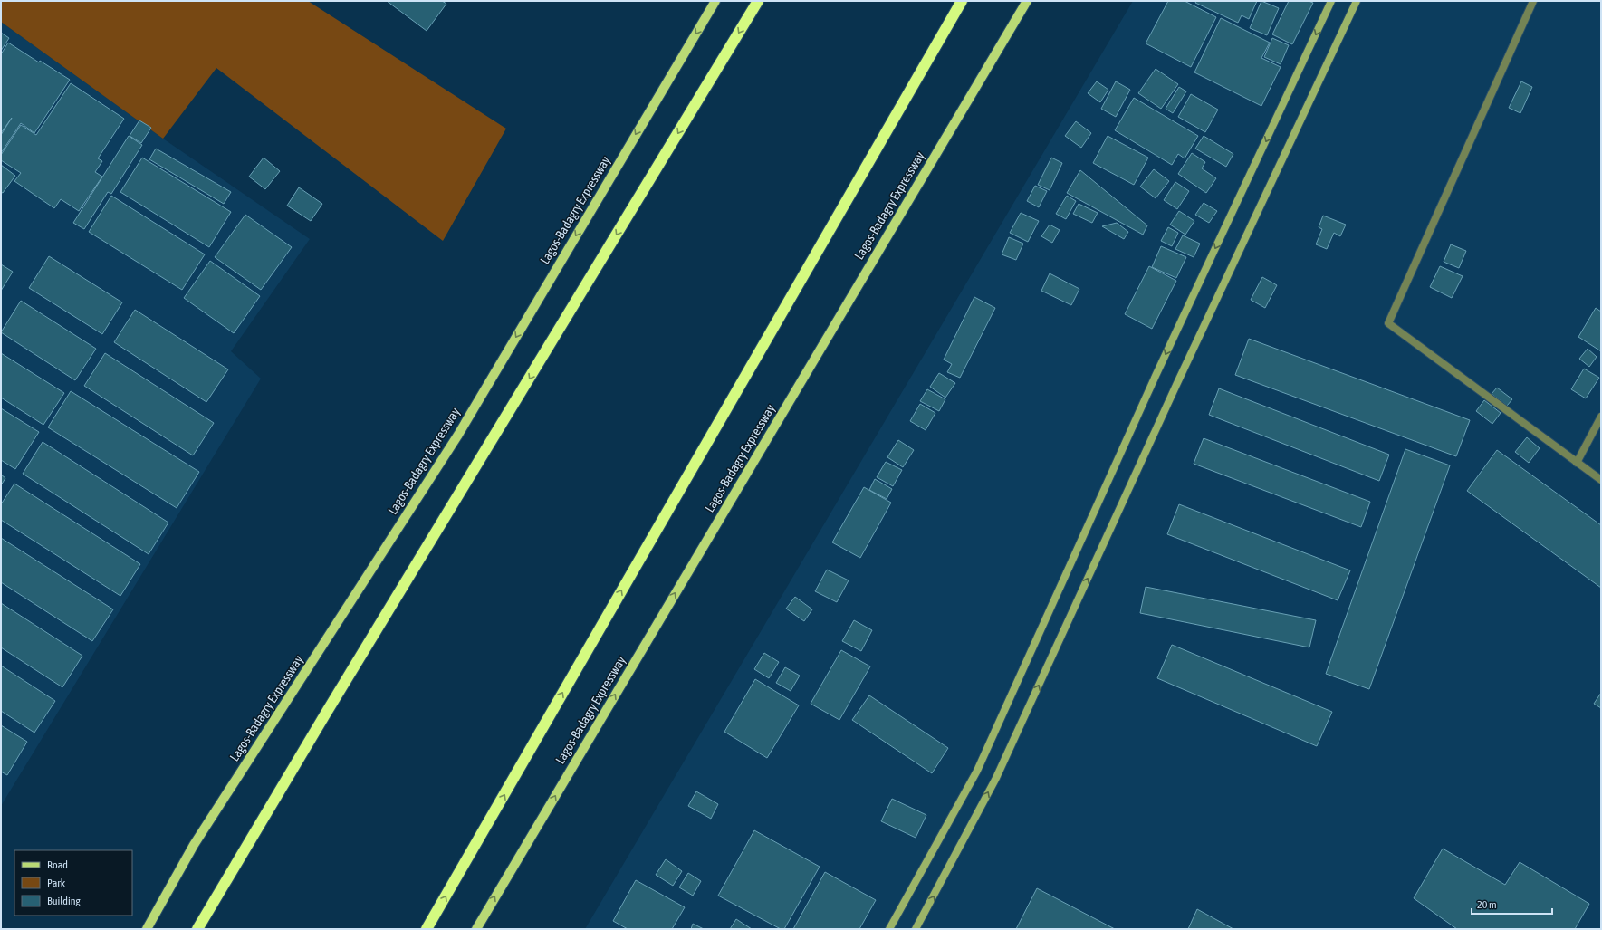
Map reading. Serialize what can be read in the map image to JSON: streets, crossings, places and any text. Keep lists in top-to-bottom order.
{
  "streets": {
    "main road": ["Lagos-Badagry Expressway"]
  },
  "legend": ["Road", "Park", "Building"],
  "scale_bar": "20 m"
}
